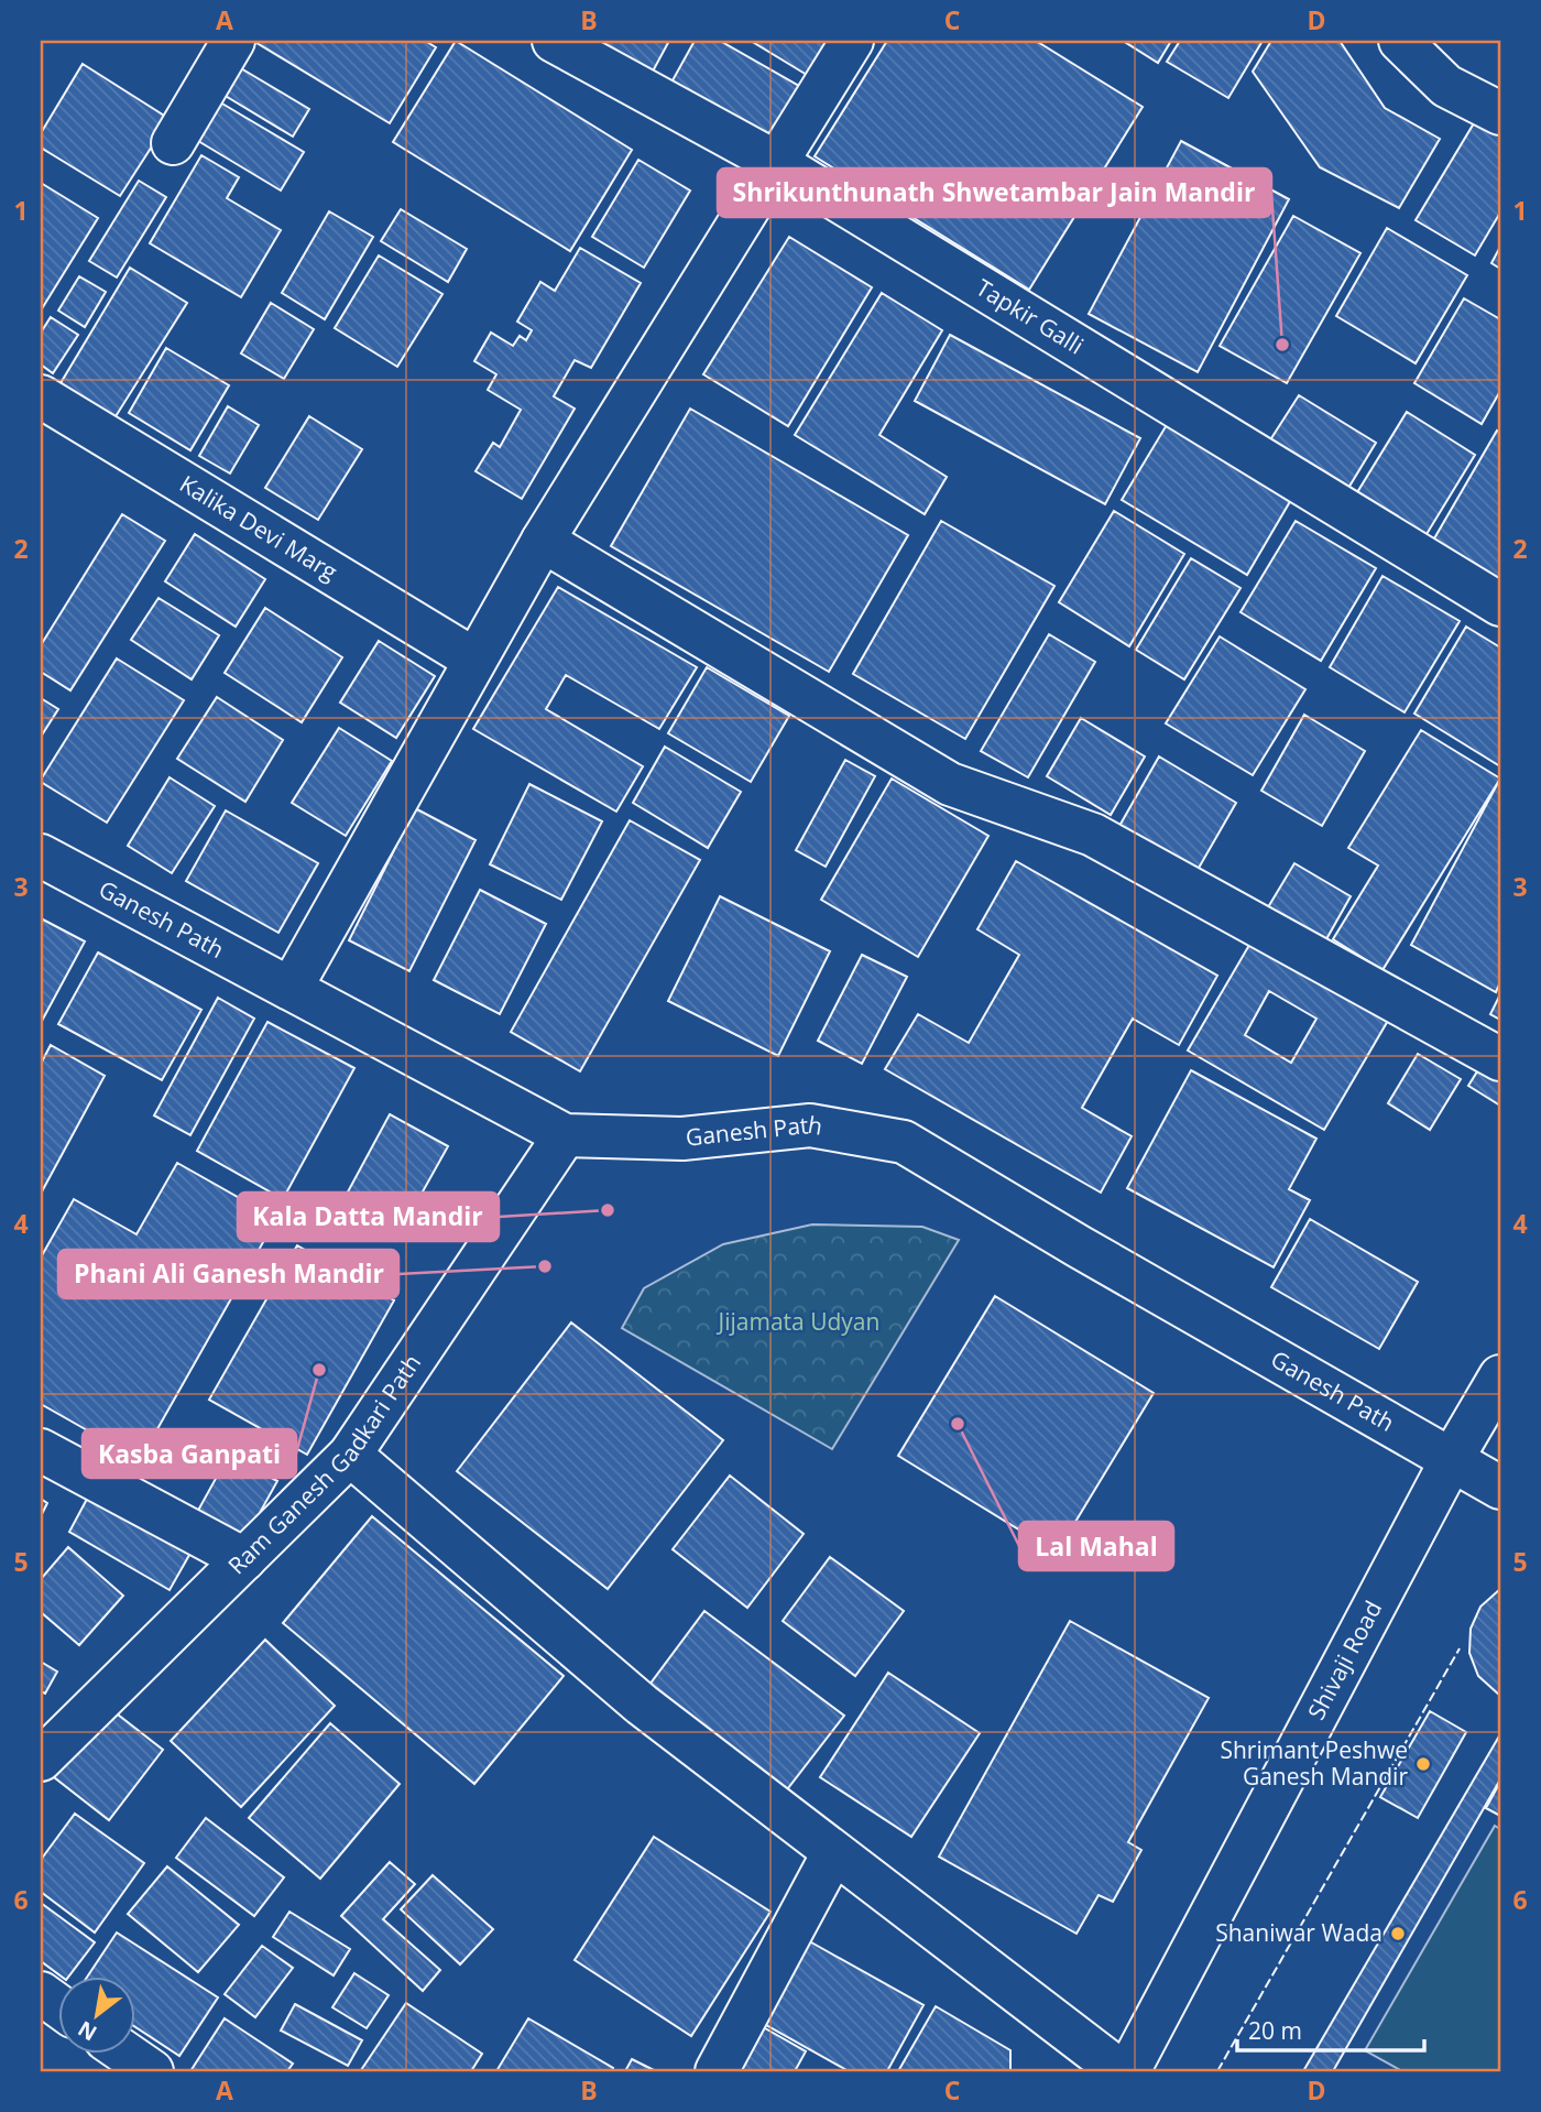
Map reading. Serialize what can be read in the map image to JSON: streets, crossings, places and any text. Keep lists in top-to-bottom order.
{
  "streets": {
    "main road": [
      "Tapkir Galli",
      "Kalika Devi Marg",
      "Ganesh Path",
      "Ram Ganesh Gadkari Path",
      "Shivaji Road"
    ]
  },
  "crossings": [
    ["Ganesh Path", "Ram Ganesh Gadkari Path"],
    ["Ganesh Path", "Shivaji Road"]
  ],
  "parks": ["Jijamata Udyan"],
  "places": [
    "Shrikunthunath Shwetambar Jain Mandir",
    "Kala Datta Mandir",
    "Phani Ali Ganesh Mandir",
    "Kasba Ganpati",
    "Lal Mahal",
    "Shrimant Peshwe Ganesh Mandir",
    "Shaniwar Wada"
  ],
  "scale_bar": "20 m",
  "north": "bottom left",
  "grid": {
    "columns": [
      "A",
      "B",
      "C",
      "D"
    ],
    "rows": [
      "1",
      "2",
      "3",
      "4",
      "5",
      "6"
    ]
  }
}
